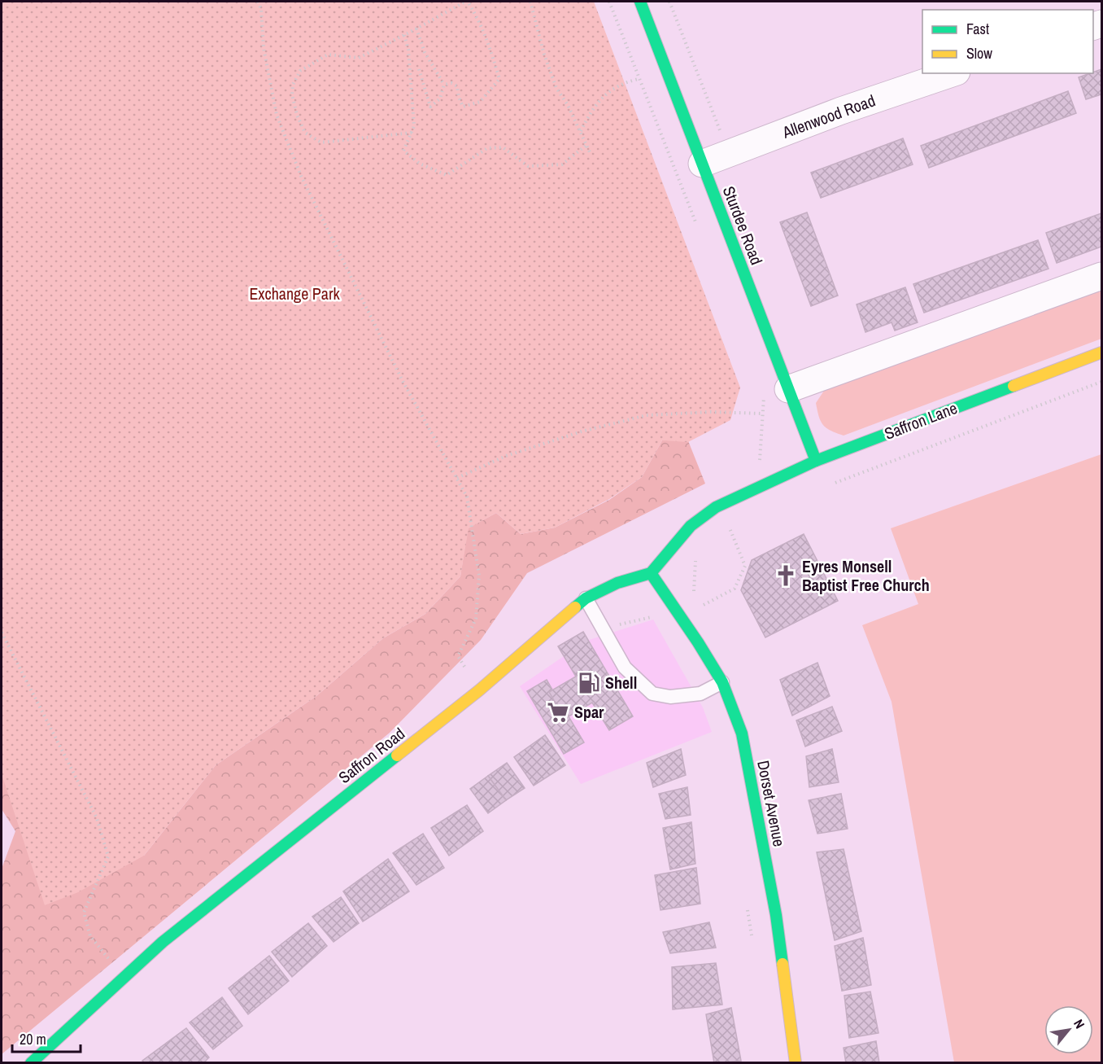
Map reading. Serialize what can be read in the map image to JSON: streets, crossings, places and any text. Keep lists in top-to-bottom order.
{
  "streets": {
    "main road": [
      "Sturdee Road",
      "Saffron Lane",
      "Saffron Road",
      "Dorset Avenue"
    ],
    "street": ["Allenwood Road"]
  },
  "crossings": [
    ["Allenwood Road", "Sturdee Road"],
    ["Sturdee Road", "Saffron Lane"],
    ["Saffron Lane", "Saffron Road"],
    ["Saffron Lane", "Dorset Avenue"],
    ["Saffron Road", "Dorset Avenue"]
  ],
  "parks": ["Exchange Park"],
  "places": {
    "church": ["Eyres Monsell Baptist Free Church"],
    "fuel station": ["Shell"],
    "supermarket": ["Spar"]
  },
  "legend": ["Fast", "Slow"],
  "scale_bar": "20 m",
  "north": "top right"
}
